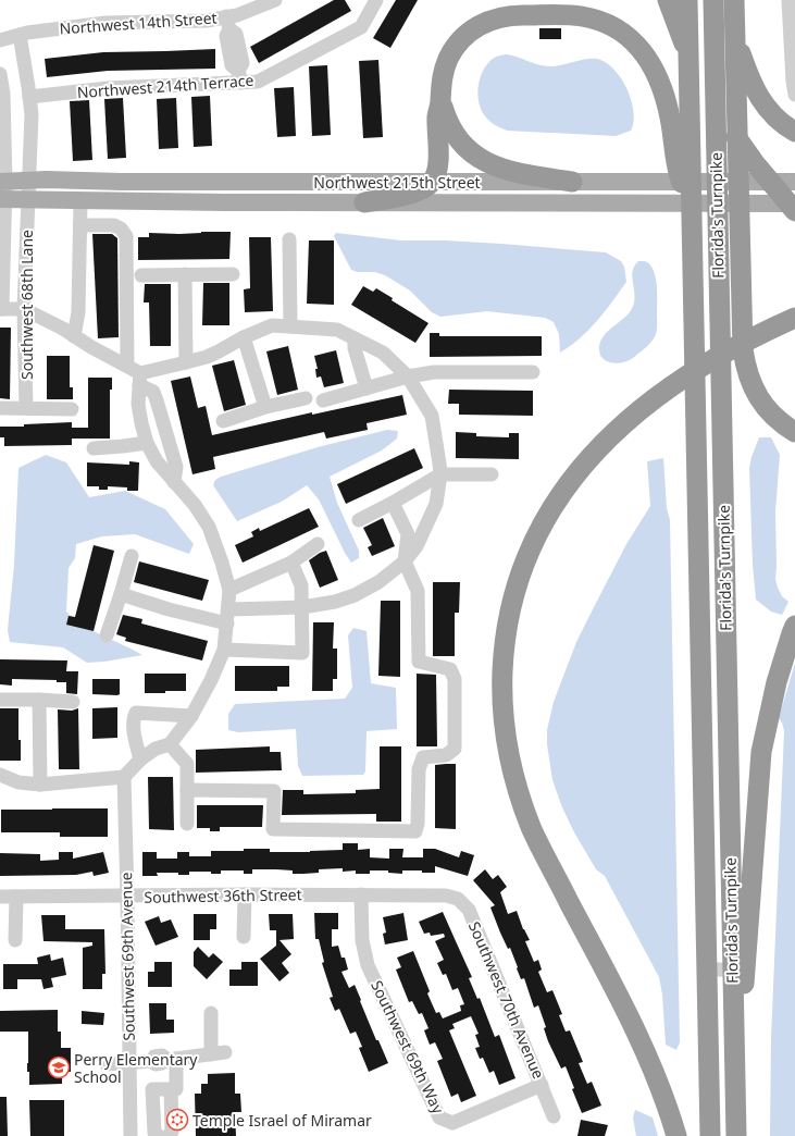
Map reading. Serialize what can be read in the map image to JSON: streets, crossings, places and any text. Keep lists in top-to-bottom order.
{
  "streets": {
    "highway": ["Florida's Turnpike"],
    "main road": ["Northwest 215th Street"],
    "street": [
      "Northwest 14th Street",
      "Northwest 214th Terrace",
      "Southwest 68th Lane",
      "Southwest 36th Street",
      "Southwest 69th Avenue",
      "Southwest 70th Avenue",
      "Southwest 69th Way"
    ]
  },
  "crossings": [
    ["Northwest 14th Street", "Southwest 68th Lane"],
    ["Northwest 214th Terrace", "Southwest 68th Lane"],
    ["Northwest 215th Street", "Southwest 68th Lane"],
    ["Southwest 36th Street", "Southwest 69th Avenue"],
    ["Southwest 36th Street", "Southwest 70th Avenue"],
    ["Southwest 36th Street", "Southwest 69th Way"],
    ["Southwest 70th Avenue", "Southwest 69th Way"]
  ],
  "places": {
    "school or university": ["Perry Elementary School"],
    "synagogue": ["Temple Israel of Miramar"]
  }
}
